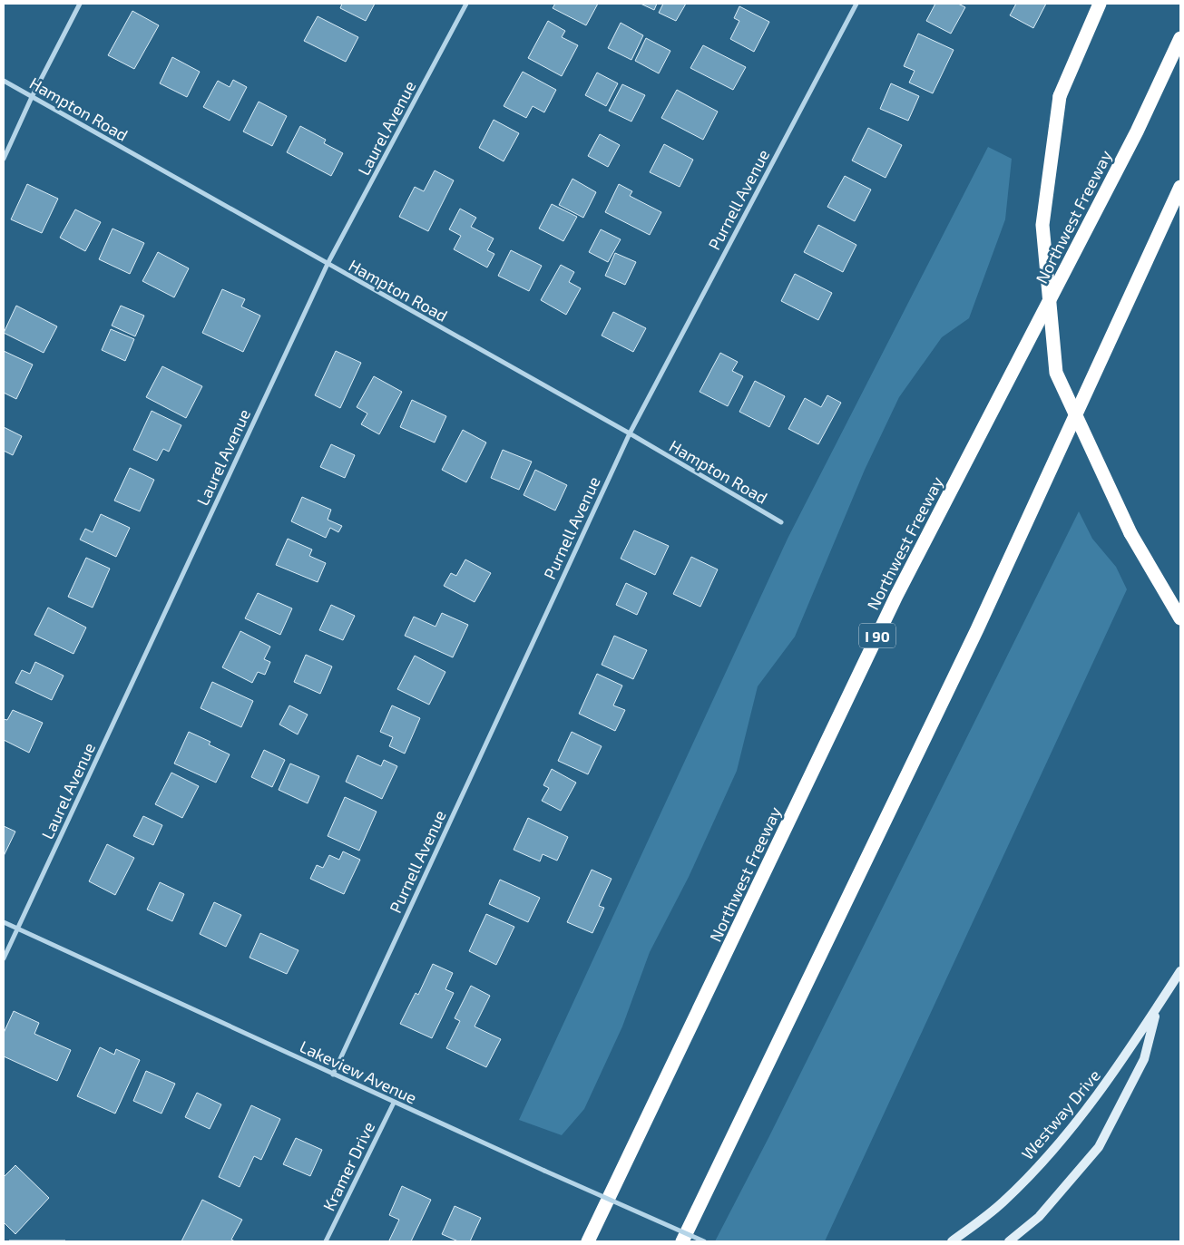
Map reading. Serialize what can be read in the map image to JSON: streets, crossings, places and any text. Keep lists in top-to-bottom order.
{
  "streets": {
    "highway": ["Northwest Freeway", "I 90"],
    "main road": ["Westway Drive"],
    "street": [
      "Hampton Road",
      "Laurel Avenue",
      "Purnell Avenue",
      "Lakeview Avenue",
      "Kramer Drive"
    ]
  },
  "crossings": [
    ["Hampton Road", "Laurel Avenue"],
    ["Hampton Road", "Purnell Avenue"],
    ["Laurel Avenue", "Lakeview Avenue"],
    ["Purnell Avenue", "Lakeview Avenue"],
    ["Lakeview Avenue", "Kramer Drive"]
  ]
}
